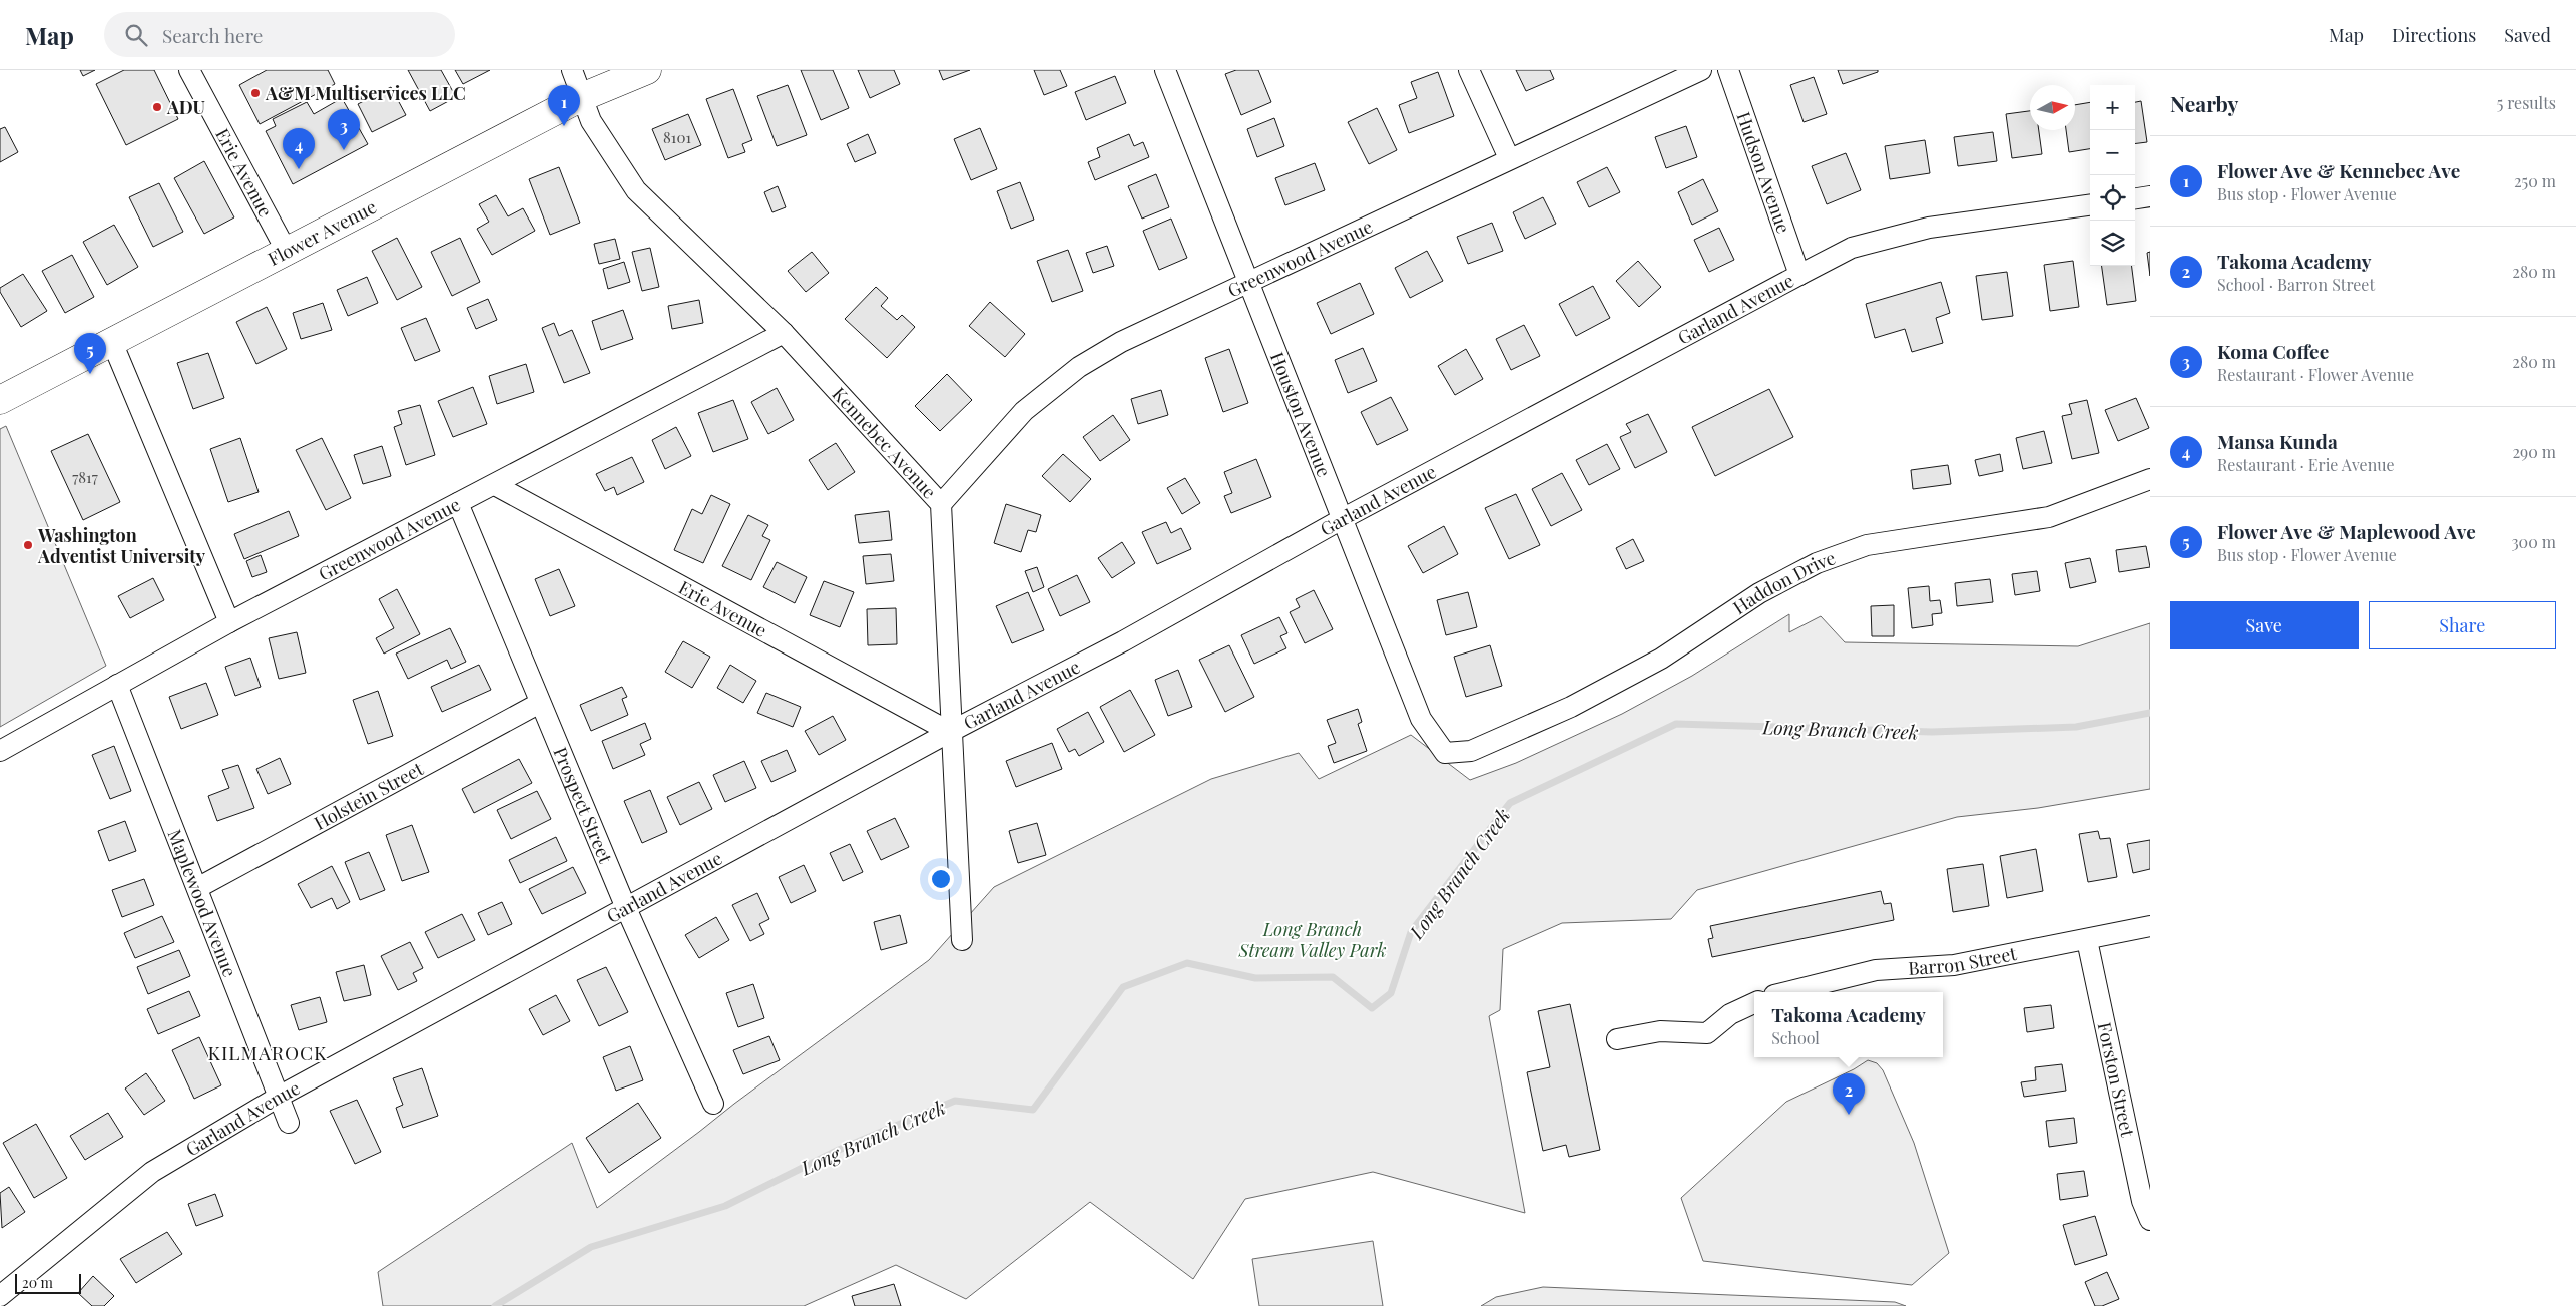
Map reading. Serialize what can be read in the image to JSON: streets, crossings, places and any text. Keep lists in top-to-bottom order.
{
  "streets": {
    "street": [
      "Hudson Avenue",
      "Erie Avenue",
      "Flower Avenue",
      "Greenwood Avenue",
      "Garland Avenue",
      "Houston Avenue",
      "Kennebec Avenue",
      "Haddon Drive",
      "Holstein Street",
      "Prospect Street",
      "Maplewood Avenue",
      "Barron Street",
      "Forston Street"
    ]
  },
  "crossings": [
    ["Hudson Avenue", "Garland Avenue"],
    ["Erie Avenue", "Flower Avenue"],
    ["Erie Avenue", "Greenwood Avenue"],
    ["Erie Avenue", "Garland Avenue"],
    ["Erie Avenue", "Kennebec Avenue"],
    ["Flower Avenue", "Kennebec Avenue"],
    ["Greenwood Avenue", "Houston Avenue"],
    ["Greenwood Avenue", "Kennebec Avenue"],
    ["Greenwood Avenue", "Prospect Street"],
    ["Greenwood Avenue", "Maplewood Avenue"],
    ["Garland Avenue", "Houston Avenue"],
    ["Garland Avenue", "Kennebec Avenue"],
    ["Garland Avenue", "Prospect Street"],
    ["Garland Avenue", "Maplewood Avenue"],
    ["Houston Avenue", "Haddon Drive"],
    ["Holstein Street", "Prospect Street"],
    ["Holstein Street", "Maplewood Avenue"],
    ["Barron Street", "Forston Street"]
  ],
  "districts": ["KILMAROCK"],
  "water": ["Long Branch Creek"],
  "parks": ["Long Branch Stream Valley Park"],
  "places": ["A&M Multiservices LLC", "ADU", "Washington Adventist University"],
  "house_numbers": ["8101", "7817"],
  "scale_bar": "20 m",
  "north": "right",
  "page": {
    "header": "Map",
    "search": "Search here",
    "nav": ["Map", "Directions", "Saved"],
    "heading": ["Nearby", "5 results"],
    "map_buttons": ["+", "−"],
    "pins": [
      "1",
      "3",
      "4",
      "5",
      "2"
    ],
    "list": [
      {
        "mark": "1",
        "name": "Flower Ave & Kennebec Ave",
        "note": "Bus stop · Flower Avenue",
        "value": "250 m"
      },
      {
        "mark": "2",
        "name": "Takoma Academy",
        "note": "School · Barron Street",
        "value": "280 m"
      },
      {
        "mark": "3",
        "name": "Koma Coffee",
        "note": "Restaurant · Flower Avenue",
        "value": "280 m"
      },
      {
        "mark": "4",
        "name": "Mansa Kunda",
        "note": "Restaurant · Erie Avenue",
        "value": "290 m"
      },
      {
        "mark": "5",
        "name": "Flower Ave & Maplewood Ave",
        "note": "Bus stop · Flower Avenue",
        "value": "300 m"
      }
    ],
    "buttons": ["Save", "Share"],
    "popup": ["Takoma Academy", "School"],
    "scale": "20 m"
  }
}
